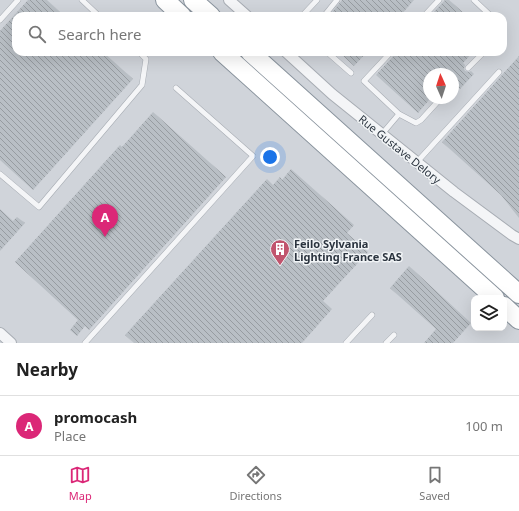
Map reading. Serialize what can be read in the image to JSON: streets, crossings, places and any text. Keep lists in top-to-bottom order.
{
  "streets": {
    "street": ["Rue Gustave Delory"]
  },
  "places": {
    "building": ["Feilo Sylvania Lighting France SAS"]
  },
  "north": "top",
  "page": {
    "search": "Search here",
    "pins": "A",
    "heading": "Nearby",
    "list": [
      {
        "mark": "A",
        "name": "promocash",
        "note": "Place",
        "value": "100 m"
      }
    ],
    "nav": ["Map", "Directions", "Saved"]
  }
}
